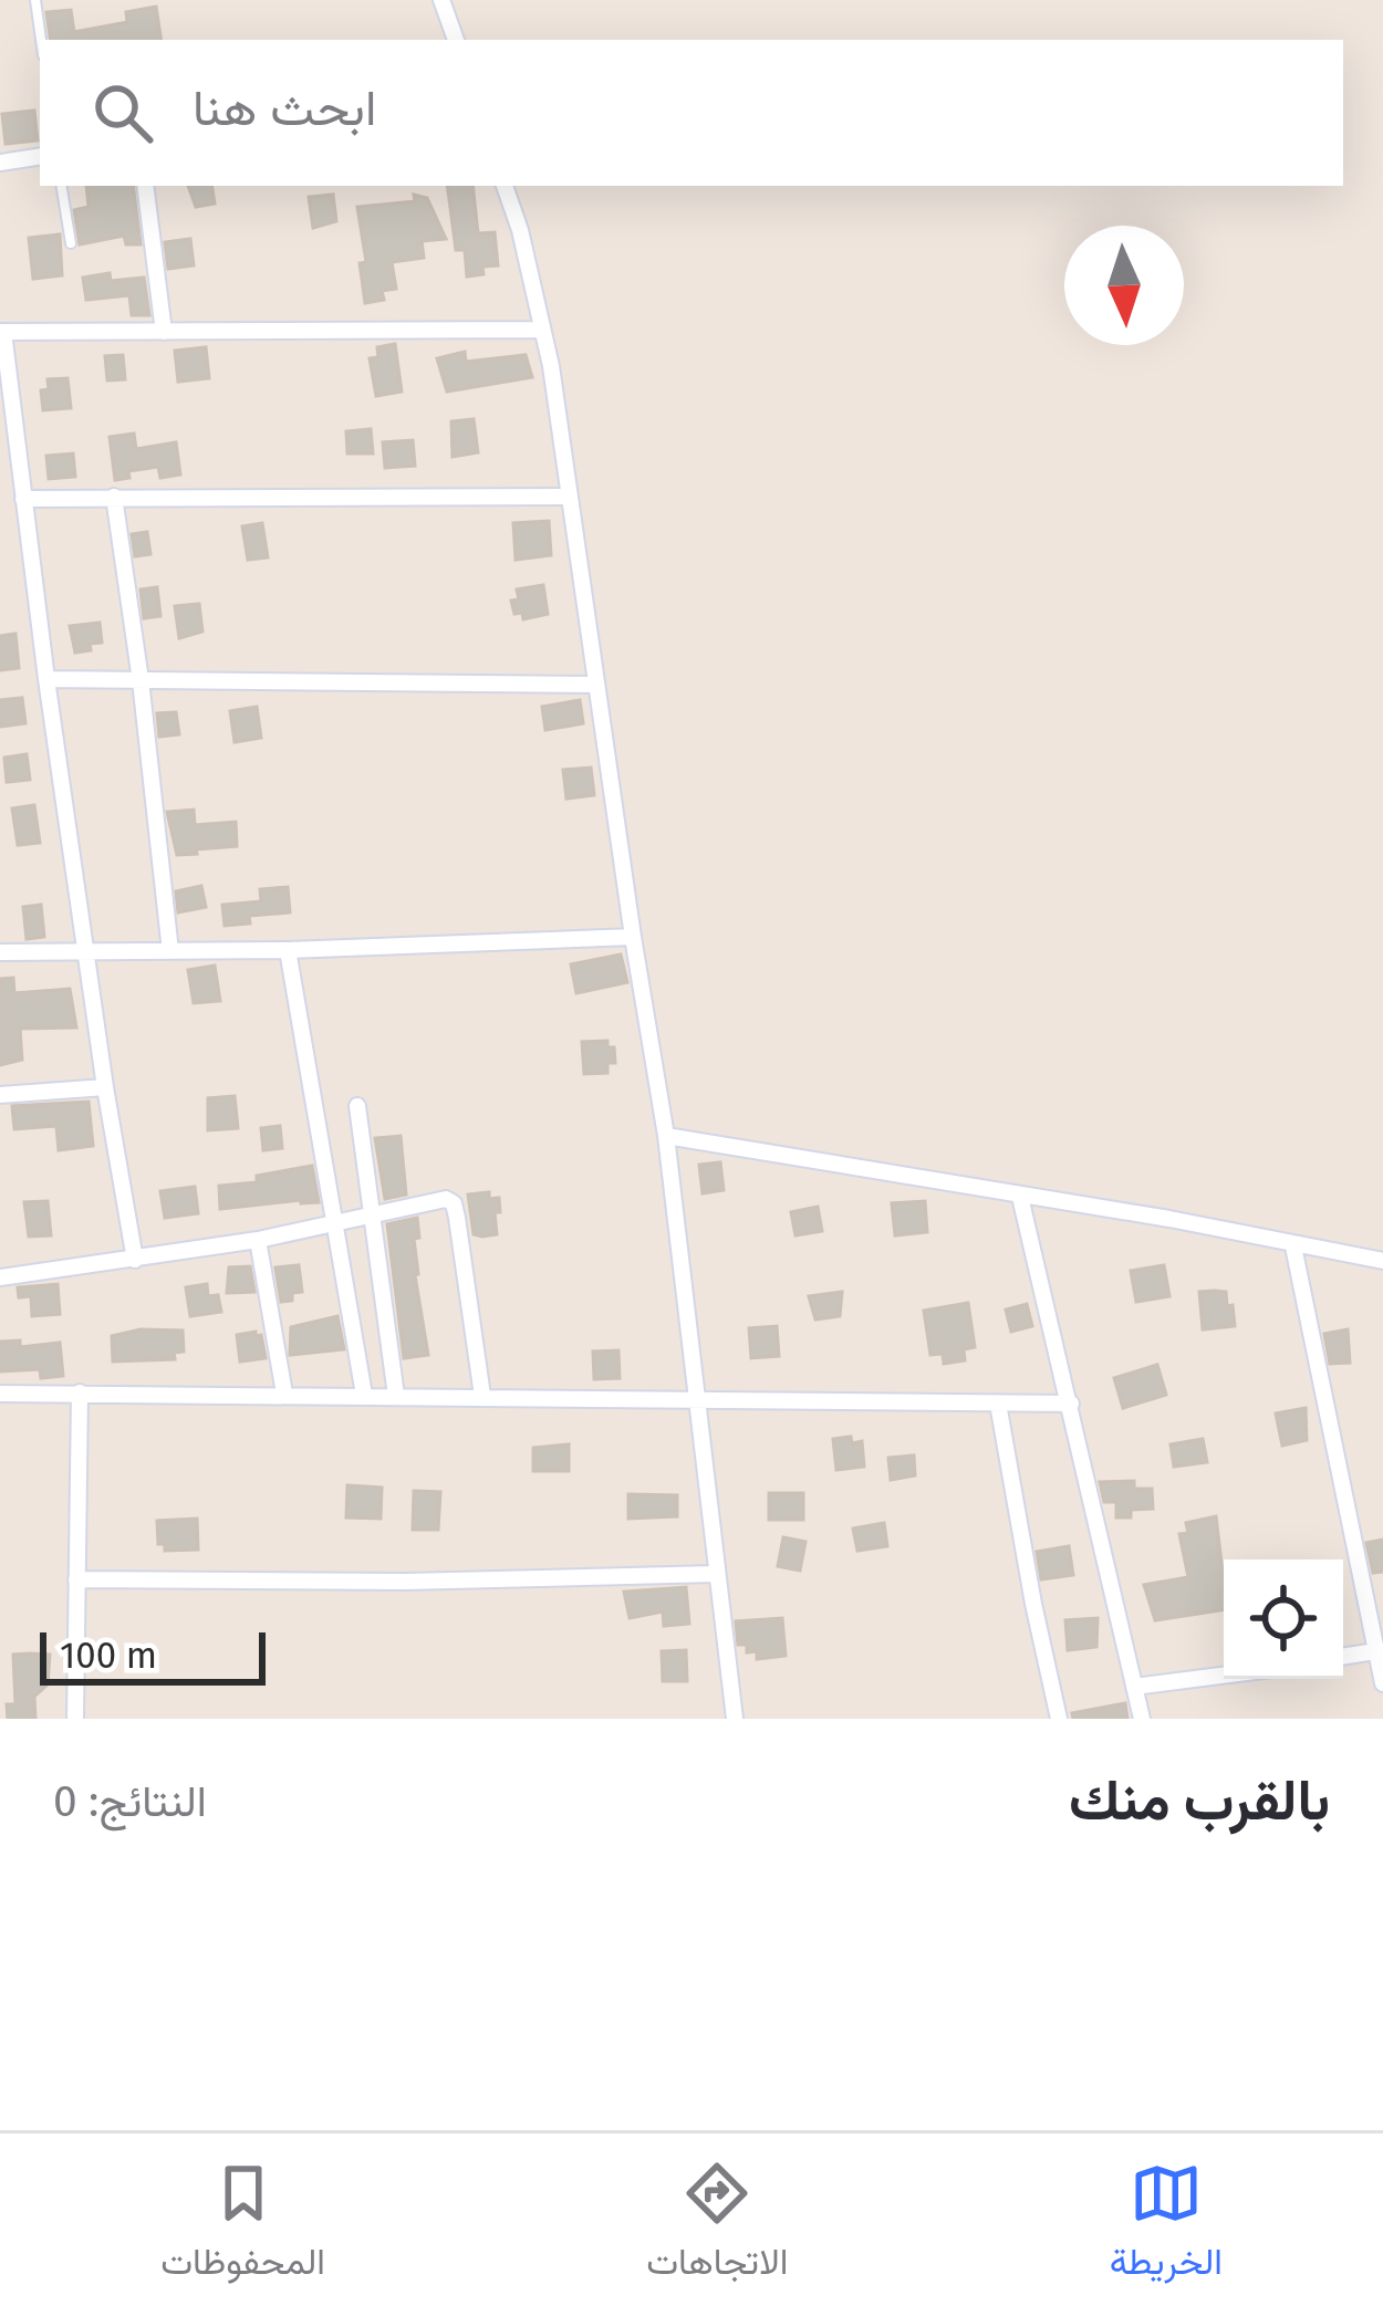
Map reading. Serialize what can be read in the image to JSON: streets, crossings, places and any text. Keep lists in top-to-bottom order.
{
  "scale_bar": "100 m",
  "north": "bottom",
  "page": {
    "search": "ابحث هنا",
    "scale": "100 m",
    "heading": ["بالقرب منك", "النتائج: 0"],
    "nav": ["الخريطة", "الاتجاهات", "المحفوظات"]
  }
}
